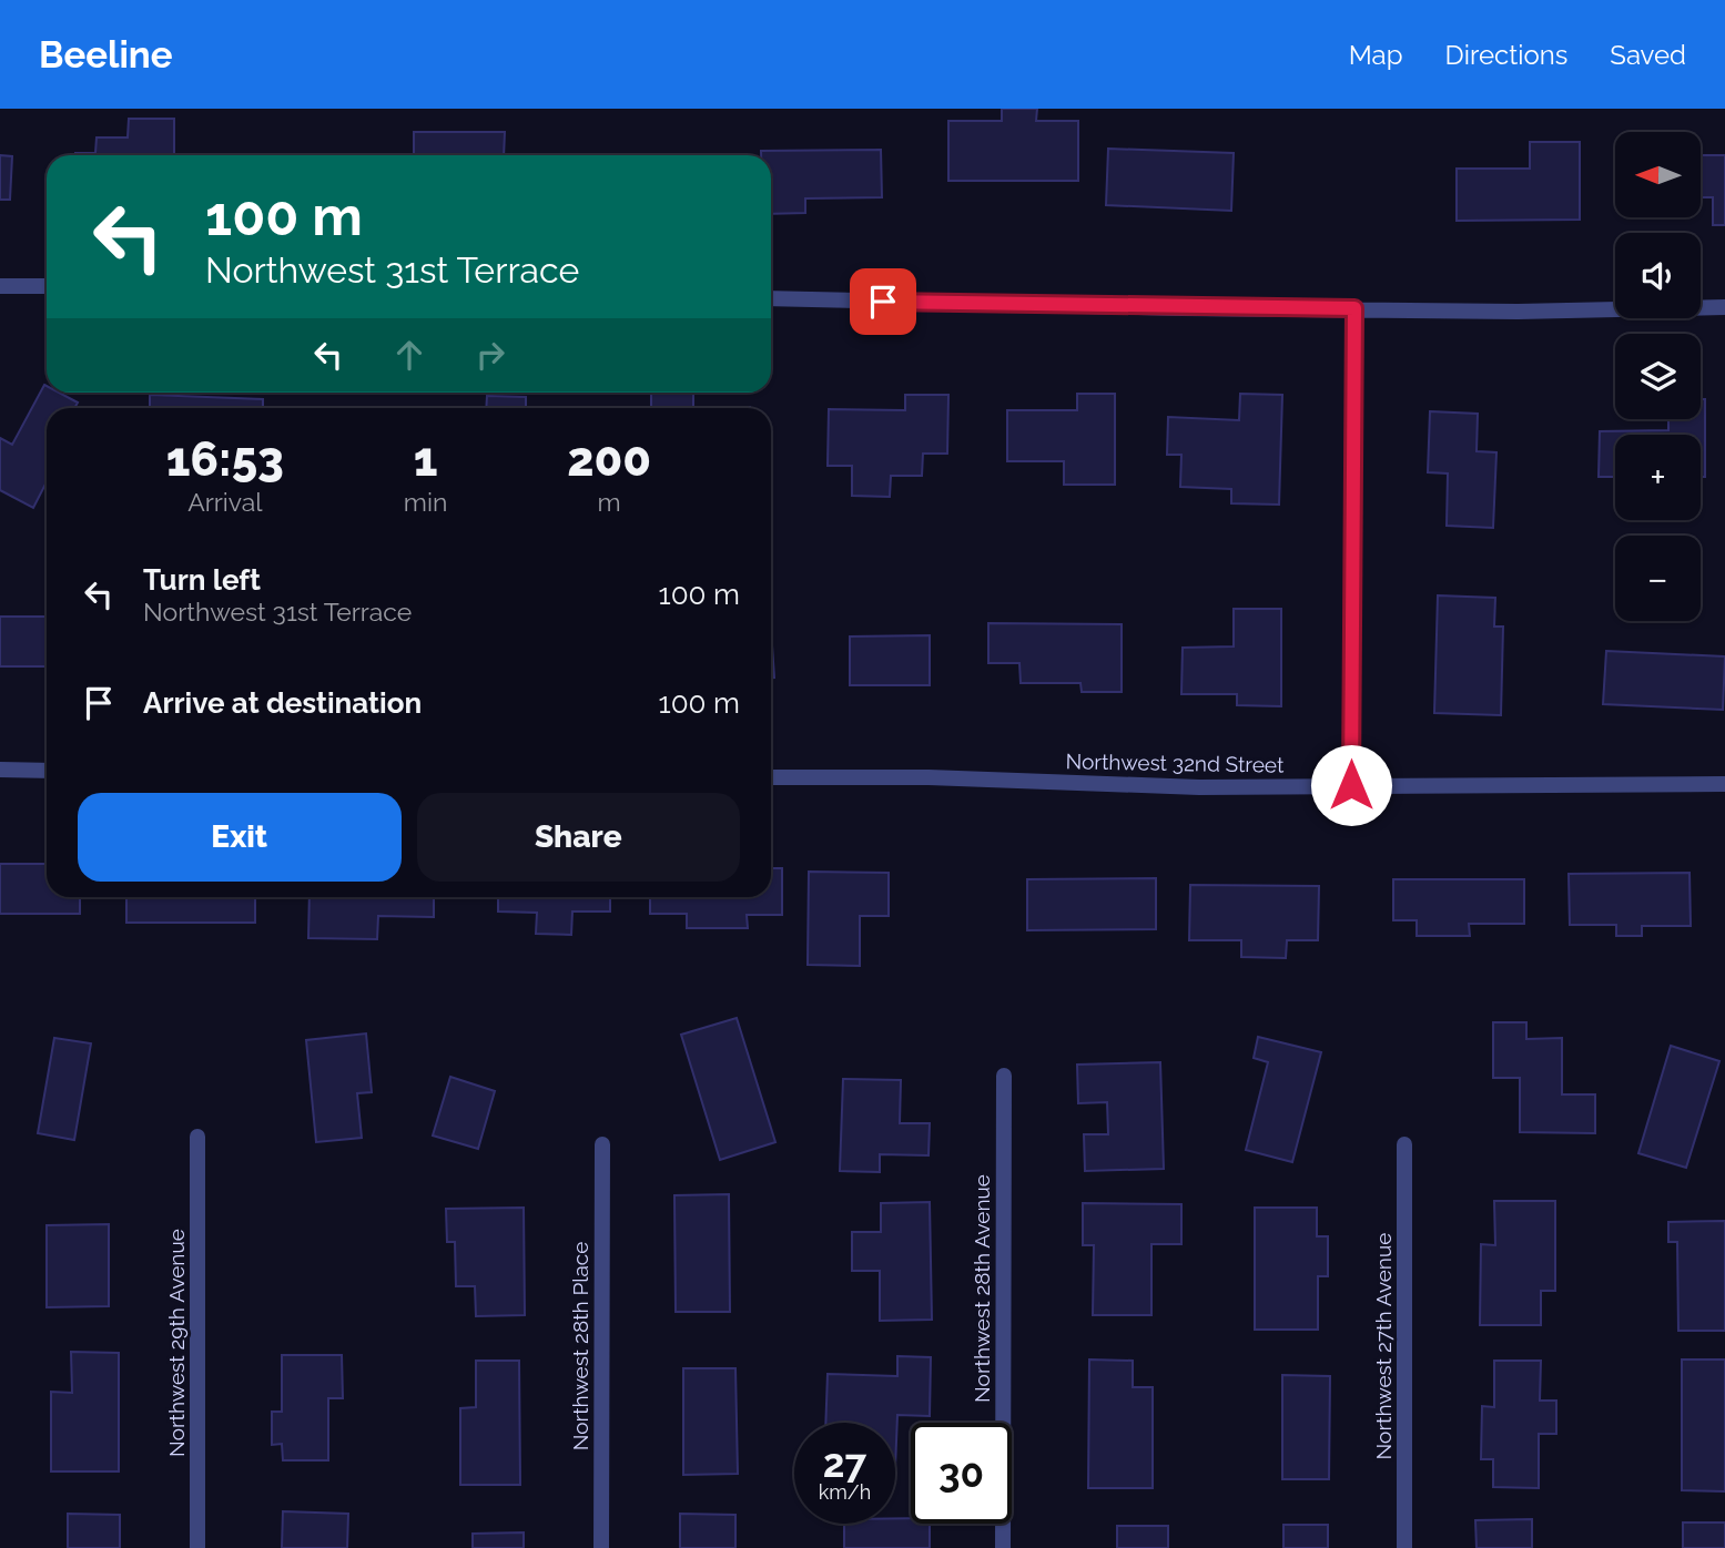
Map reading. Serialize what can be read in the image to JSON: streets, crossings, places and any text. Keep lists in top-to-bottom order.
{
  "streets": {
    "street": [
      "Northwest 32nd Street",
      "Northwest 28th Avenue",
      "Northwest 29th Avenue",
      "Northwest 28th Place",
      "Northwest 27th Avenue"
    ]
  },
  "north": "left",
  "page": {
    "header": "Beeline",
    "nav": ["Map", "Directions", "Saved"],
    "map_buttons": ["+", "−"],
    "turn": ["100 m", "Northwest 31st Terrace"],
    "eta": [
      "16:53",
      "Arrival",
      "1",
      "min",
      "200",
      "m"
    ],
    "list": [
      {
        "name": "Turn left",
        "note": "Northwest 31st Terrace",
        "value": "100 m"
      },
      {
        "name": "Arrive at destination",
        "value": "100 m"
      }
    ],
    "buttons": ["Exit", "Share"],
    "speed": "27 km/h",
    "limit": "30"
  }
}
